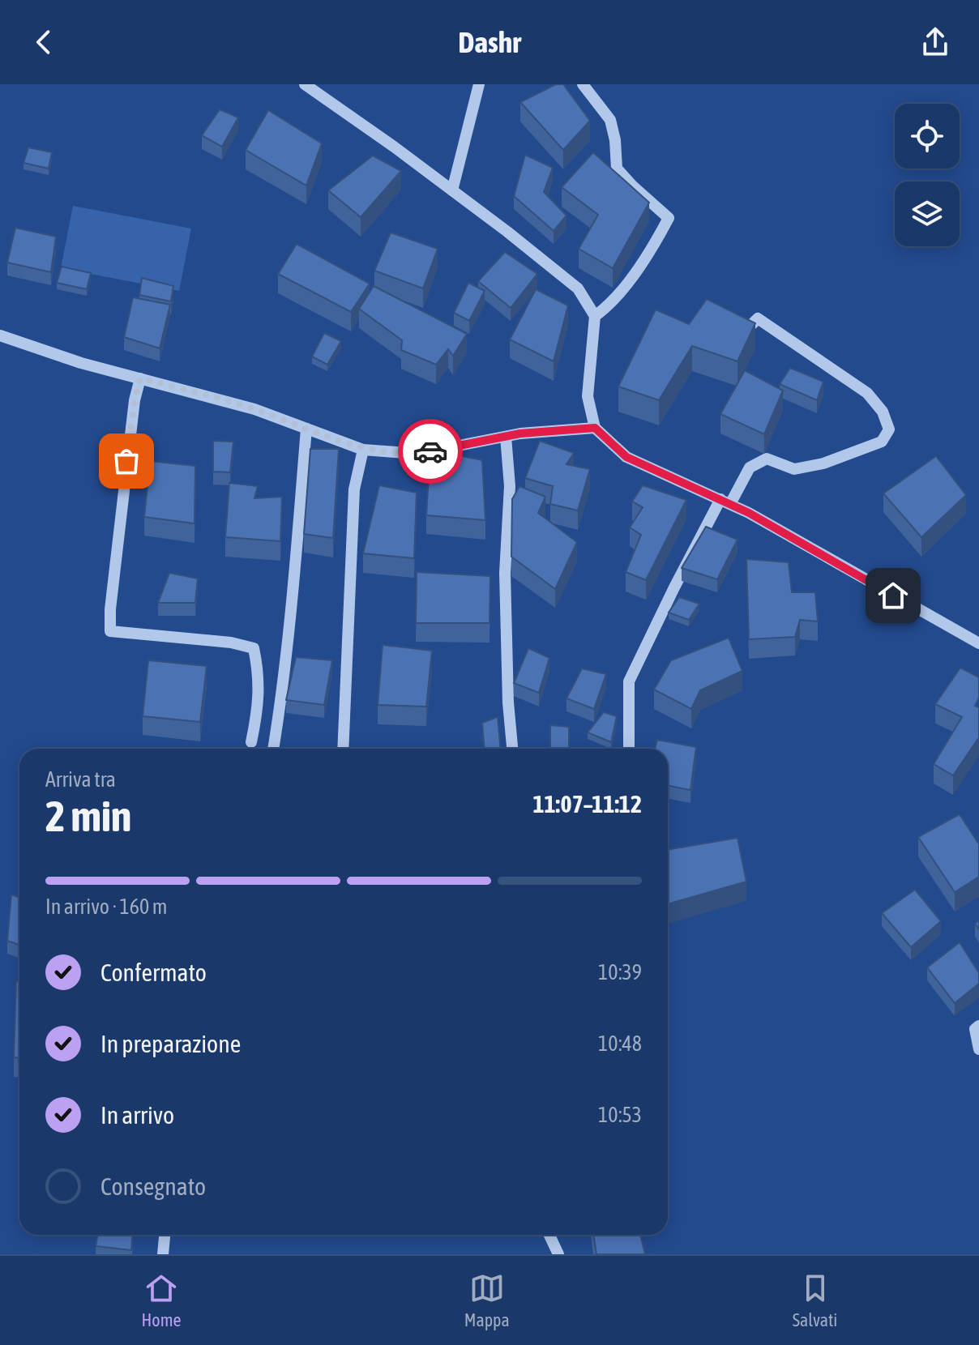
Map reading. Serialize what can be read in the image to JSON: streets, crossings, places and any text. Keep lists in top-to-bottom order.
{
  "page": {
    "header": "Dashr",
    "heading": ["2 min", "Arriva tra", "11:07–11:12"],
    "bar": "In arrivo · 160 m",
    "list": [
      ["Confermato", "10:39"],
      ["In preparazione", "10:48"],
      ["In arrivo", "10:53"],
      "Consegnato"
    ],
    "tabs": ["Home", "Mappa", "Salvati"]
  }
}
